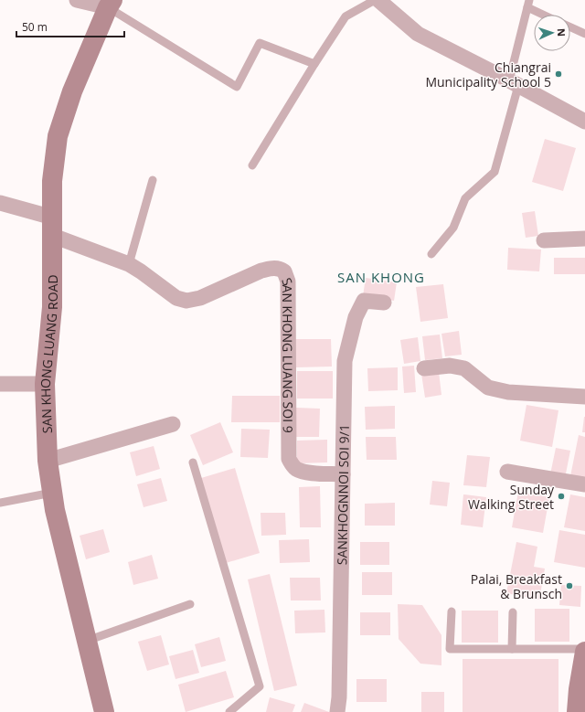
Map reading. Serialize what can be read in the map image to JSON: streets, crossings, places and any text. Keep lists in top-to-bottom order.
{
  "streets": {
    "street": ["SAN KHONG LUANG ROAD", "SAN KHONG LUANG SOI 9", "SANKHOGNNOI SOI 9/1"]
  },
  "crossings": [
    ["SAN KHONG LUANG ROAD", "SAN KHONG LUANG SOI 9"],
    ["SAN KHONG LUANG SOI 9", "SANKHOGNNOI SOI 9/1"]
  ],
  "districts": ["SAN KHONG"],
  "places": ["Chiangrai Municipality School 5", "Sunday Walking Street", "Palai, Breakfast & Brunsch"],
  "scale_bar": "50 m",
  "north": "right"
}
